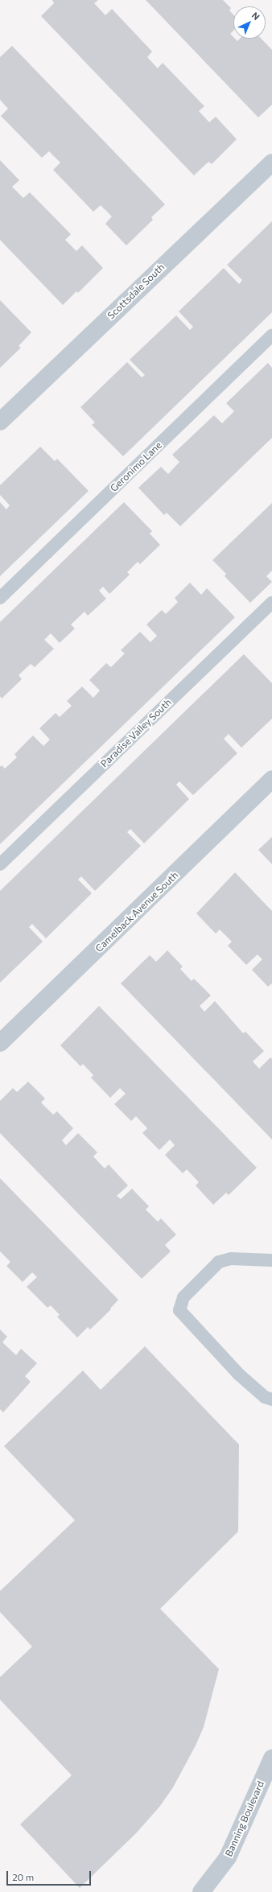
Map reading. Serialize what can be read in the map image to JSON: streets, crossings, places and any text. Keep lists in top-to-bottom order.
{
  "streets": {
    "street": ["Scottsdale South", "Camelback Avenue South", "Banning Boulevard"],
    "lane": ["Geronimo Lane", "Paradise Valley South"]
  },
  "scale_bar": "20 m",
  "north": "top right"
}
